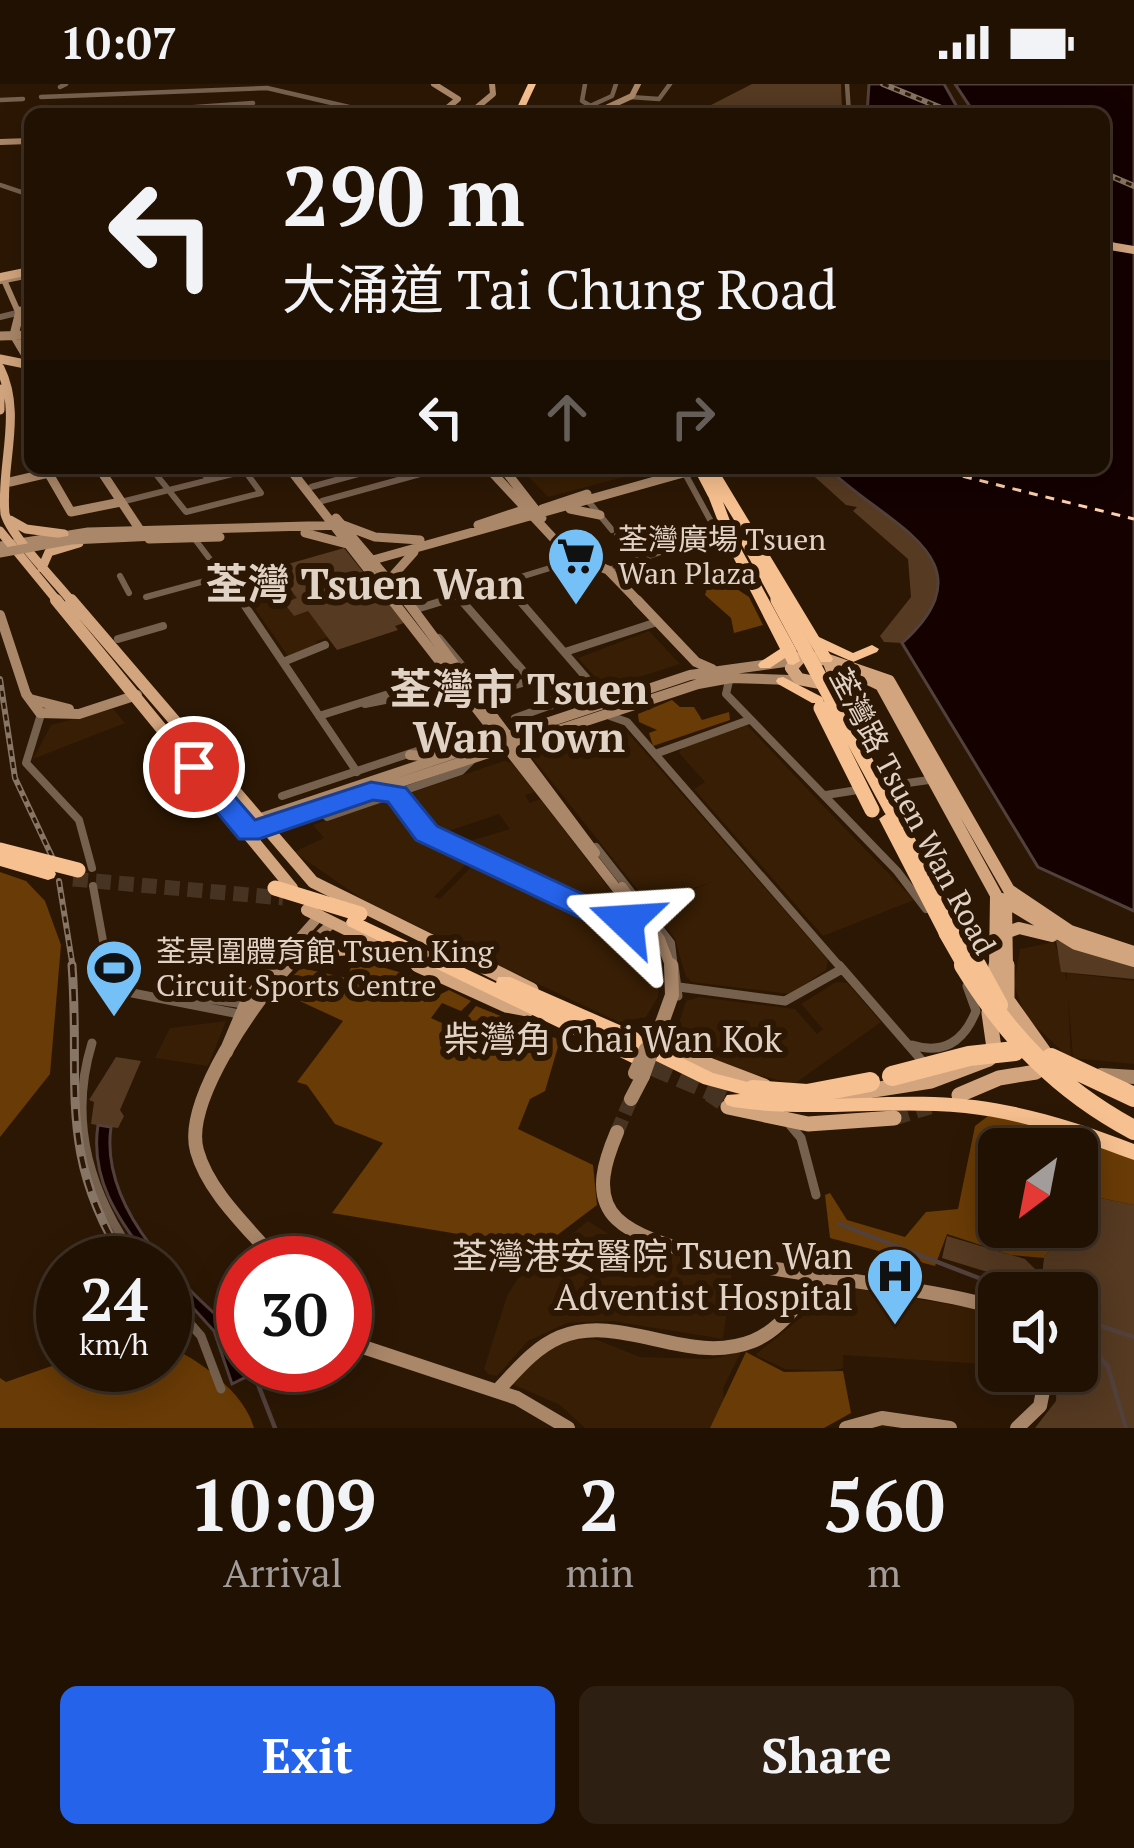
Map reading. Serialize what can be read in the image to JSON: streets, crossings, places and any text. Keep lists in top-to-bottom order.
{
  "streets": {
    "highway": ["荃灣路 Tsuen Wan Road"]
  },
  "districts": ["荃灣 Tsuen Wan", "荃灣市 Tsuen Wan Town", "柴灣角 Chai Wan Kok"],
  "places": {
    "supermarket": ["荃灣廣場 Tsuen Wan Plaza"],
    "sports": ["荃景圍體育館 Tsuen King Circuit Sports Centre"],
    "hospital": ["荃灣港安醫院 Tsuen Wan Adventist Hospital"]
  },
  "north": "bottom left",
  "page": {
    "status": "10:07",
    "turn": ["290 m", "大涌道 Tai Chung Road"],
    "speed": "24 km/h",
    "limit": "30",
    "eta": [
      "10:09",
      "Arrival",
      "2",
      "min",
      "560",
      "m"
    ],
    "buttons": ["Exit", "Share"]
  }
}
